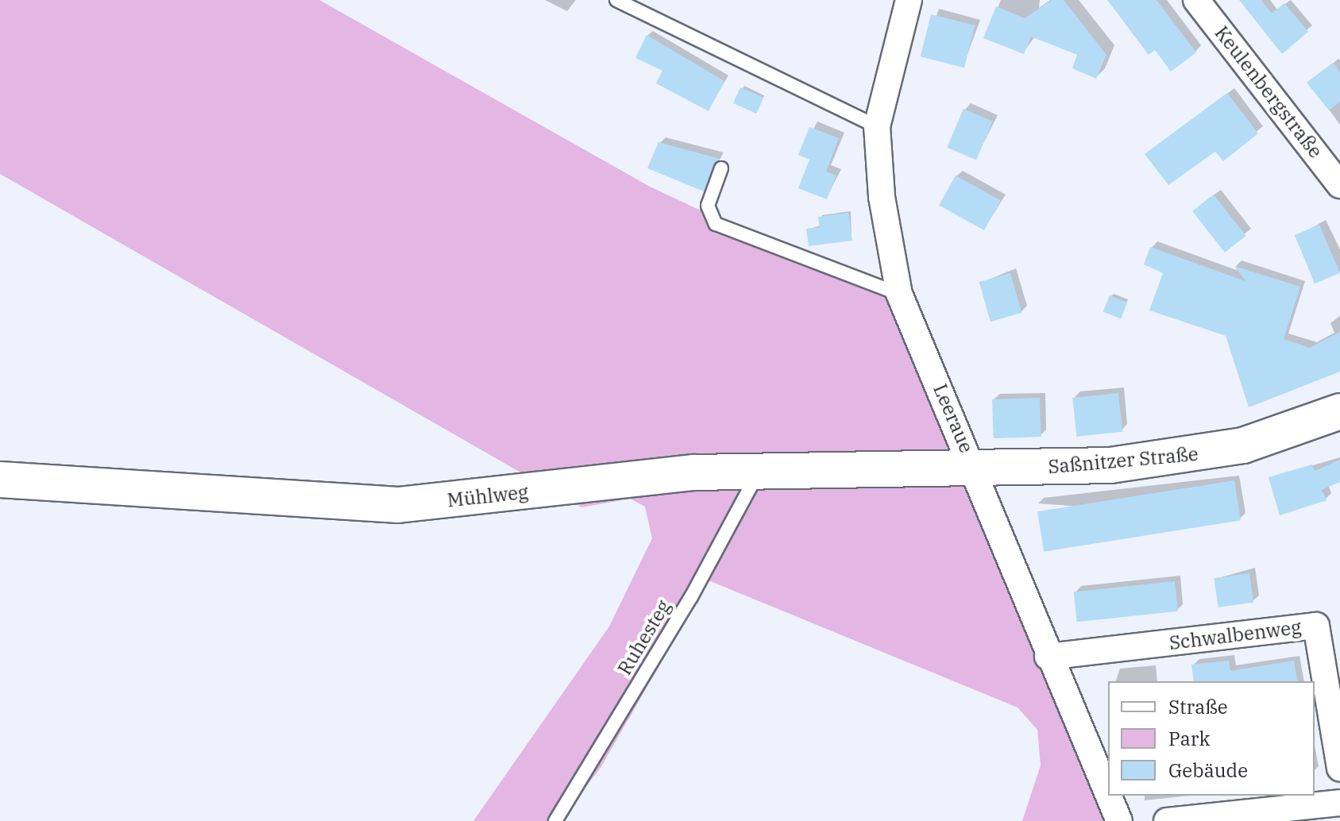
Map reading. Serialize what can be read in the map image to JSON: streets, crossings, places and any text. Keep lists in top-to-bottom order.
{
  "streets": {
    "street": [
      "Keulenbergstraße",
      "Leeraue",
      "Saßnitzer Straße",
      "Mühlweg",
      "Schwalbenweg"
    ],
    "lane": ["Ruhesteg"]
  },
  "crossings": [
    ["Leeraue", "Saßnitzer Straße"],
    ["Leeraue", "Mühlweg"],
    ["Leeraue", "Schwalbenweg"],
    ["Saßnitzer Straße", "Mühlweg"],
    ["Mühlweg", "Ruhesteg"]
  ],
  "legend": ["Straße", "Park", "Gebäude"]
}
